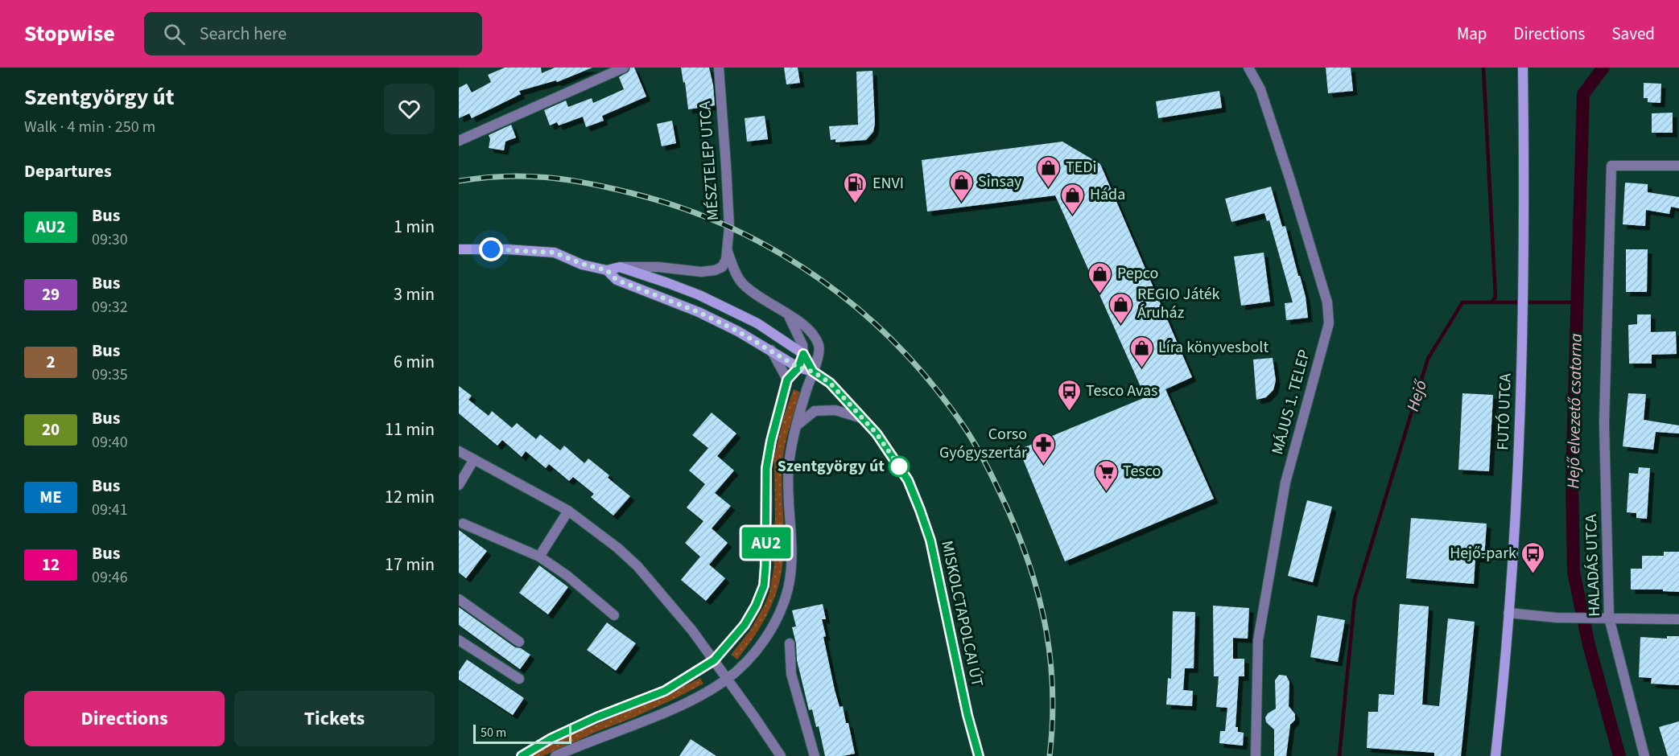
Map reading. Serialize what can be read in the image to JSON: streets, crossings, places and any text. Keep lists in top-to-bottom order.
{
  "streets": {
    "street": [
      "MÉSZTELEP UTCA",
      "MÁJUS 1. TELEP",
      "FUTÓ UTCA",
      "HALADÁS UTCA",
      "MISKOLCTAPOLCAI ÚT"
    ]
  },
  "crossings": [
    ["MÉSZTELEP UTCA", "MISKOLCTAPOLCAI ÚT"]
  ],
  "water": ["Hejő", "Hejő elvezető csatorna"],
  "places": {
    "shop": [
      "TEDi",
      "Sinsay",
      "Háda",
      "Pepco",
      "REGIO Játék Áruház",
      "Líra könyvesbolt"
    ],
    "fuel station": ["ENVI"],
    "bus stop": ["Tesco Avas", "Hejő-park"],
    "pharmacy": ["Corso Gyógyszertár"],
    "other": ["Szentgyörgy út"],
    "supermarket": ["Tesco"]
  },
  "lines": ["bus line AU2"],
  "scale_bar": "50 m",
  "page": {
    "header": "Stopwise",
    "search": "Search here",
    "nav": ["Map", "Directions", "Saved"],
    "heading": [
      ["Szentgyörgy út", "Walk · 4 min · 250 m"],
      "Departures"
    ],
    "on_map": "AU2",
    "list": [
      {
        "mark": "AU2",
        "name": "Bus",
        "note": "09:30",
        "value": "1 min"
      },
      {
        "mark": "29",
        "name": "Bus",
        "note": "09:32",
        "value": "3 min"
      },
      {
        "mark": "2",
        "name": "Bus",
        "note": "09:35",
        "value": "6 min"
      },
      {
        "mark": "20",
        "name": "Bus",
        "note": "09:40",
        "value": "11 min"
      },
      {
        "mark": "ME",
        "name": "Bus",
        "note": "09:41",
        "value": "12 min"
      },
      {
        "mark": "12",
        "name": "Bus",
        "note": "09:46",
        "value": "17 min"
      }
    ],
    "buttons": ["Directions", "Tickets"],
    "scale": "50 m"
  }
}
